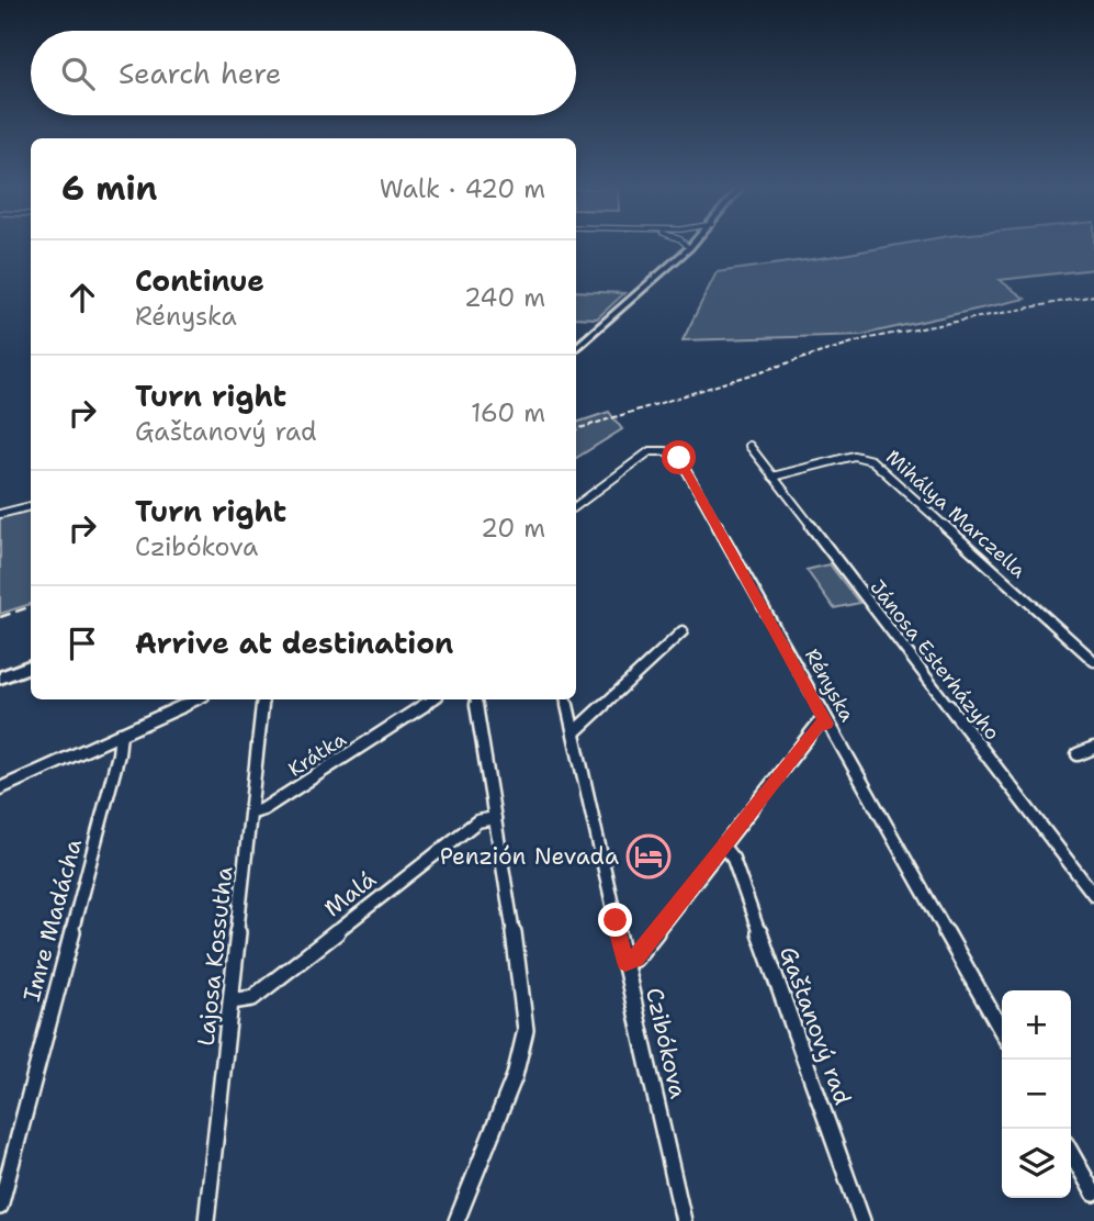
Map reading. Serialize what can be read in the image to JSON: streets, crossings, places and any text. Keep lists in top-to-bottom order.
{
  "streets": {
    "street": [
      "Mihálya Marczella",
      "Jánosa Esterházyho",
      "Rényska",
      "Krátka",
      "Malá",
      "Imre Madácha",
      "Lajosa Kossutha",
      "Gaštanový rad",
      "Czibókova"
    ]
  },
  "crossings": [
    ["Mihálya Marczella", "Jánosa Esterházyho"],
    ["Krátka", "Lajosa Kossutha"],
    ["Malá", "Lajosa Kossutha"]
  ],
  "places": {
    "hotel": ["Penzión Nevada"]
  },
  "page": {
    "search": "Search here",
    "heading": ["6 min", "Walk · 420 m"],
    "list": [
      ["Continue", "Rényska", "240 m"],
      ["Turn right", "Gaštanový rad", "160 m"],
      ["Turn right", "Czibókova", "20 m"],
      "Arrive at destination"
    ],
    "map_buttons": ["+", "−"]
  }
}
